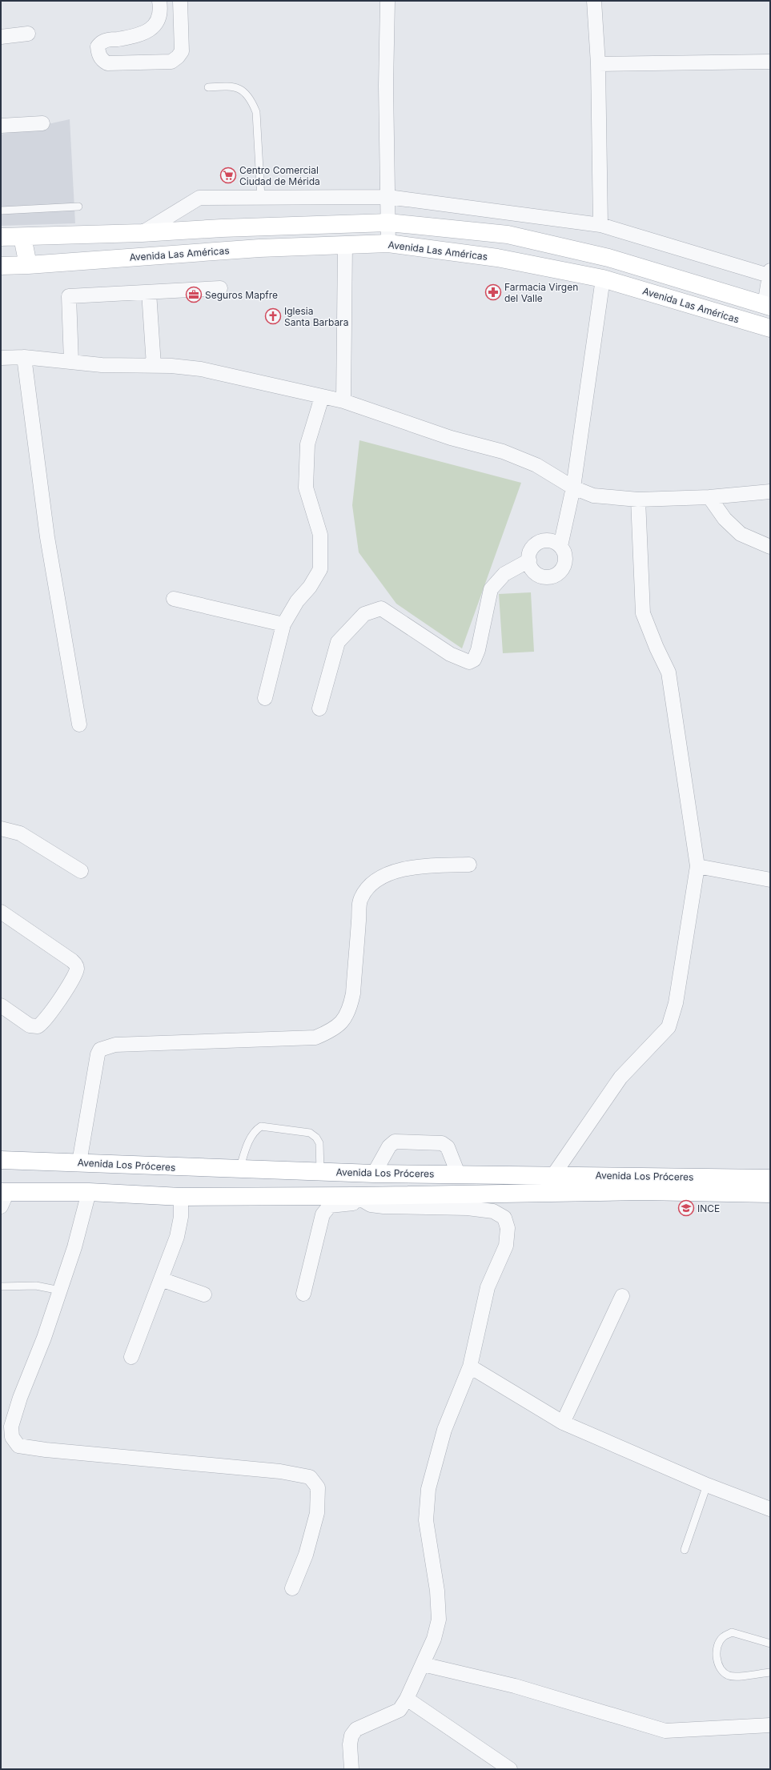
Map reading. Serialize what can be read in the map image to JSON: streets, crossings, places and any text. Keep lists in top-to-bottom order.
{
  "streets": {
    "main road": ["Avenida Las Américas", "Avenida Los Próceres"]
  },
  "places": {
    "supermarket": ["Centro Comercial Ciudad de Mérida"],
    "pharmacy": ["Farmacia Virgen del Valle"],
    "office": ["Seguros Mapfre"],
    "church": ["Iglesia Santa Barbara"],
    "school or university": ["INCE"]
  }
}
